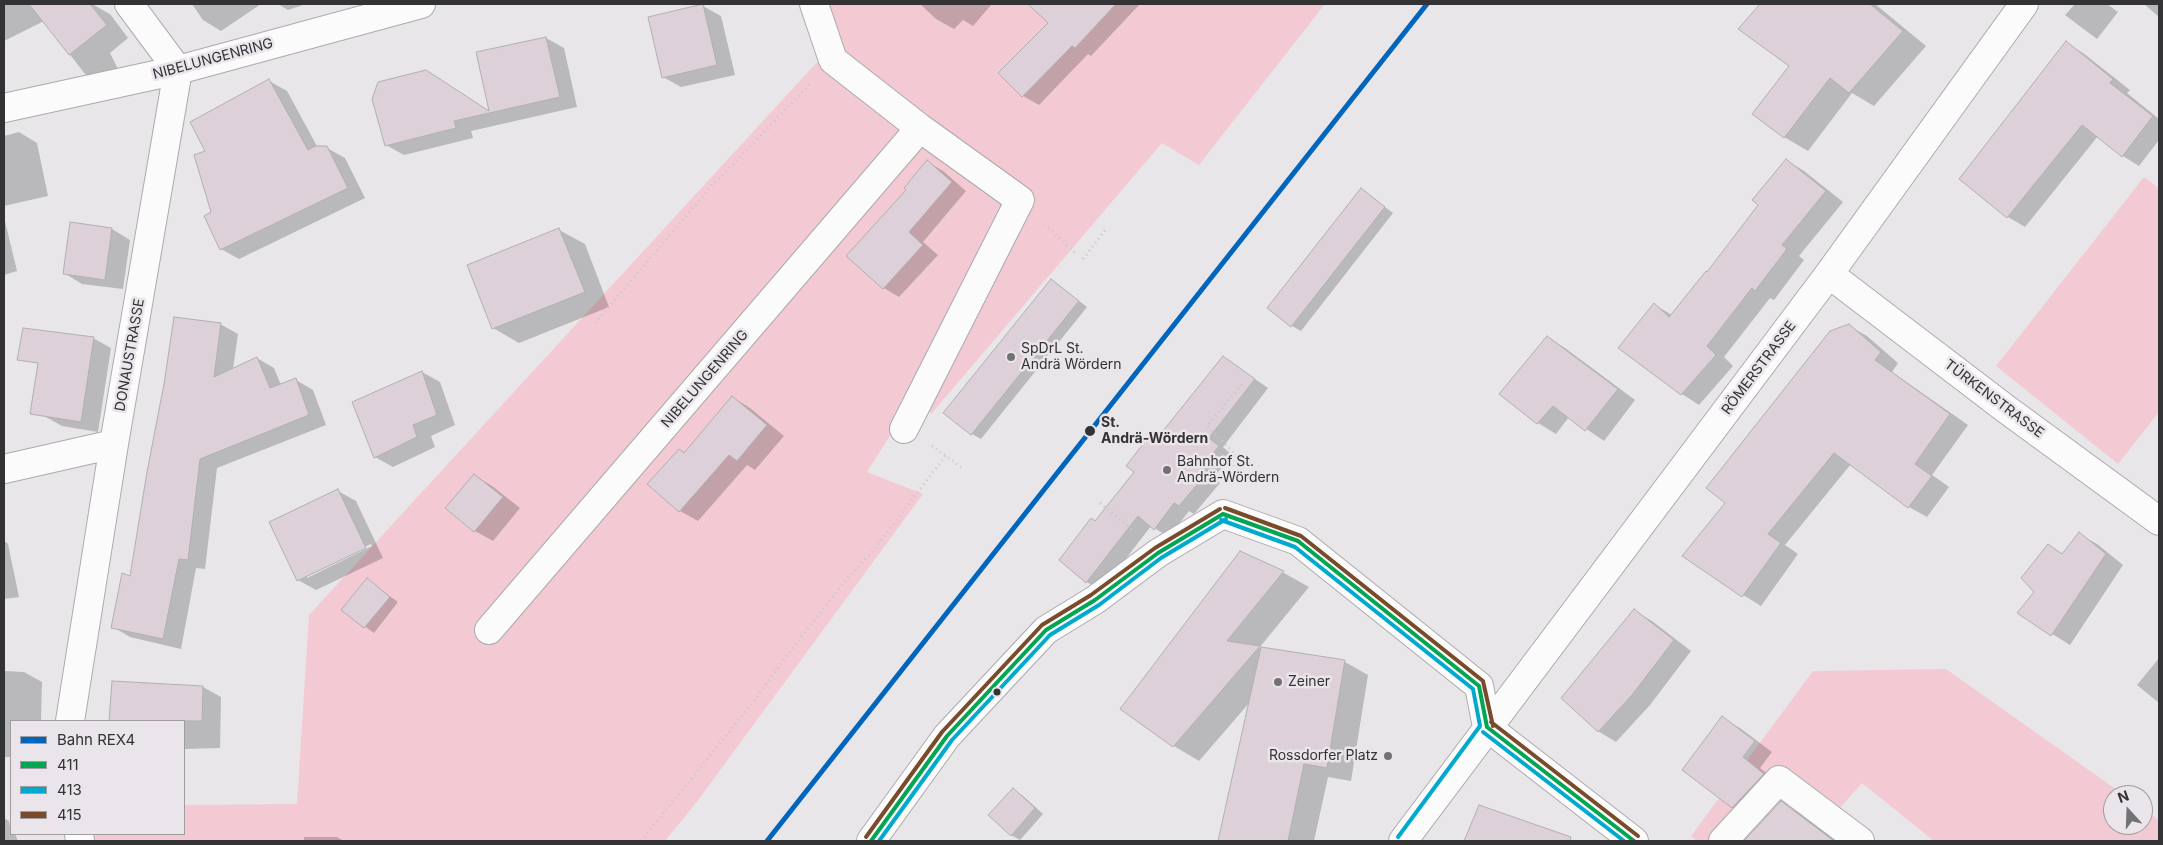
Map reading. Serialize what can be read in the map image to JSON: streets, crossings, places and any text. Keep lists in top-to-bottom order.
{
  "streets": {
    "street": [
      "NIBELUNGENRING",
      "DONAUSTRASSE",
      "RÖMERSTRASSE",
      "TÜRKENSTRASSE"
    ]
  },
  "crossings": [
    ["NIBELUNGENRING", "DONAUSTRASSE"],
    ["RÖMERSTRASSE", "TÜRKENSTRASSE"]
  ],
  "places": [
    "SpDrL St. Andrä Wördern",
    "St. Andrä-Wördern",
    "Bahnhof St. Andrä-Wördern",
    "Zeiner",
    "Rossdorfer Platz"
  ],
  "lines": [
    "rail line REX4",
    "transit line 415",
    "transit line 411",
    "transit line 413"
  ],
  "legend": [
    "Bahn REX4",
    "411",
    "413",
    "415"
  ],
  "north": "top"
}
